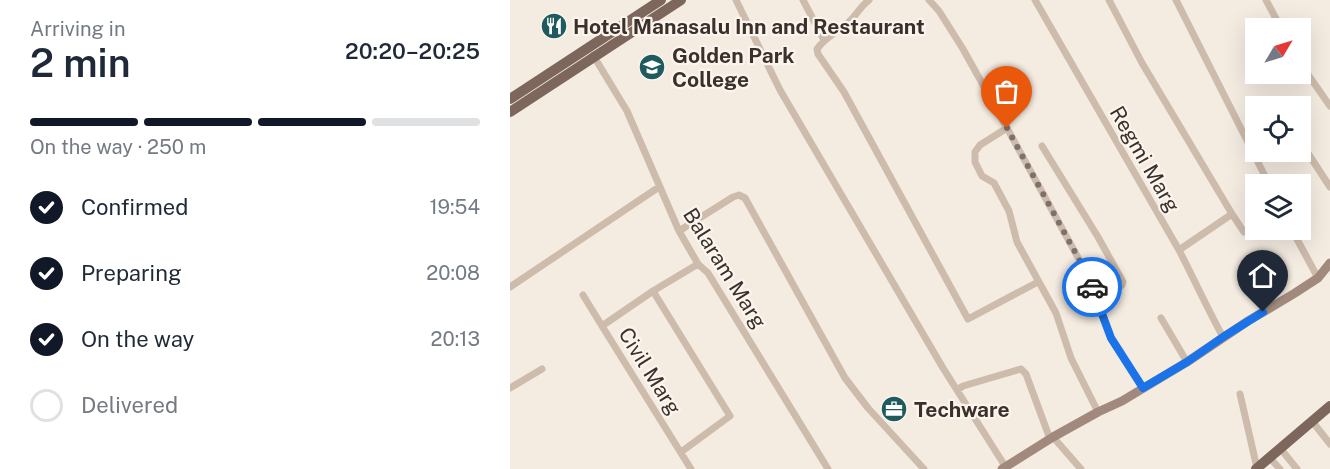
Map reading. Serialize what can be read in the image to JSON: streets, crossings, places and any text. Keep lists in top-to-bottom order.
{
  "streets": {
    "street": ["Regmi Marg", "Balaram Marg", "Civil Marg"]
  },
  "crossings": [
    ["Balaram Marg", "Civil Marg"]
  ],
  "places": {
    "restaurant": ["Hotel Manasalu Inn and Restaurant"],
    "school or university": ["Golden Park College"],
    "office": ["Techware"]
  },
  "north": "top right",
  "page": {
    "heading": ["2 min", "Arriving in", "20:20–20:25"],
    "bar": "On the way · 250 m",
    "list": [
      ["Confirmed", "19:54"],
      ["Preparing", "20:08"],
      ["On the way", "20:13"],
      "Delivered"
    ]
  }
}
